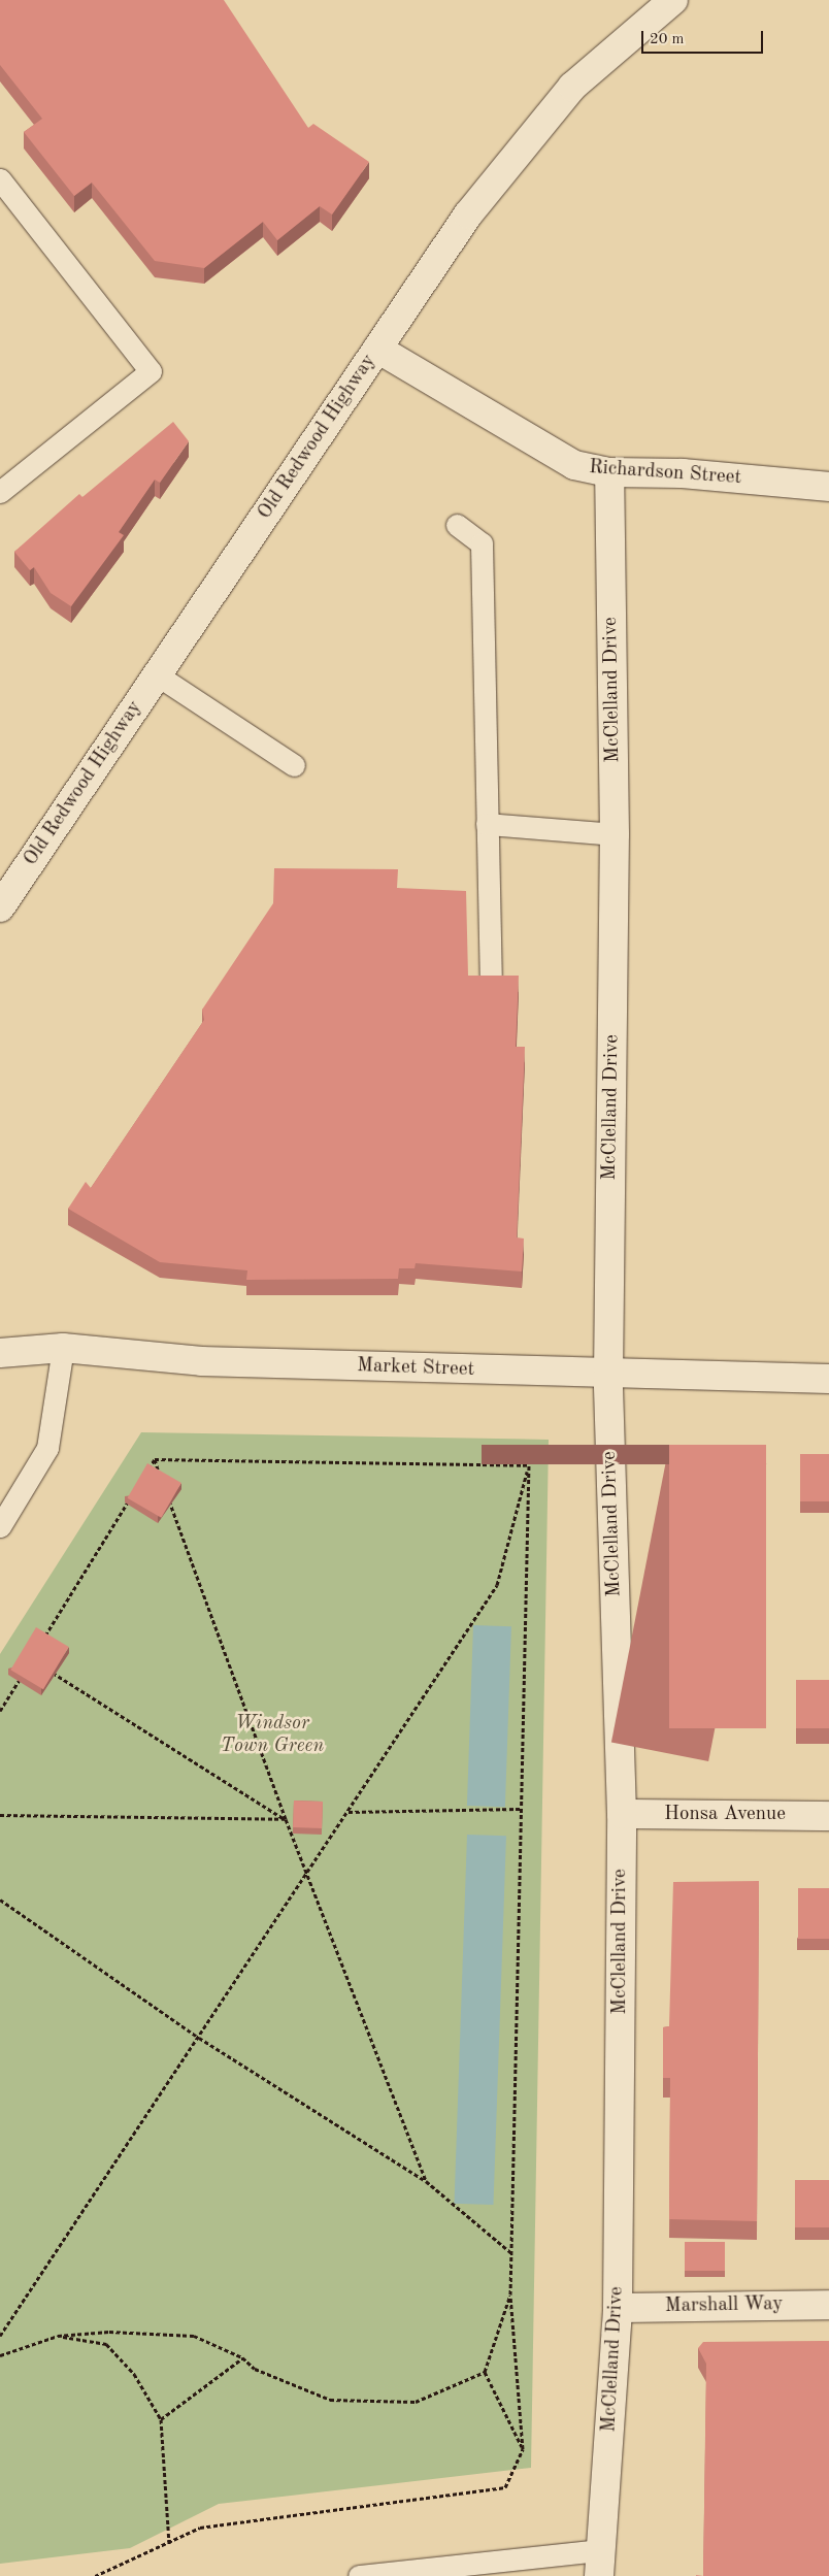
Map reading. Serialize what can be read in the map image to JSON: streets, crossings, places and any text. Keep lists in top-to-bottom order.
{
  "streets": {
    "street": [
      "Old Redwood Highway",
      "Richardson Street",
      "McClelland Drive",
      "Market Street",
      "Honsa Avenue",
      "Marshall Way"
    ]
  },
  "crossings": [
    ["Old Redwood Highway", "Richardson Street"],
    ["Richardson Street", "McClelland Drive"],
    ["McClelland Drive", "Market Street"],
    ["McClelland Drive", "Honsa Avenue"],
    ["McClelland Drive", "Marshall Way"]
  ],
  "parks": ["Windsor Town Green"],
  "scale_bar": "20 m"
}
